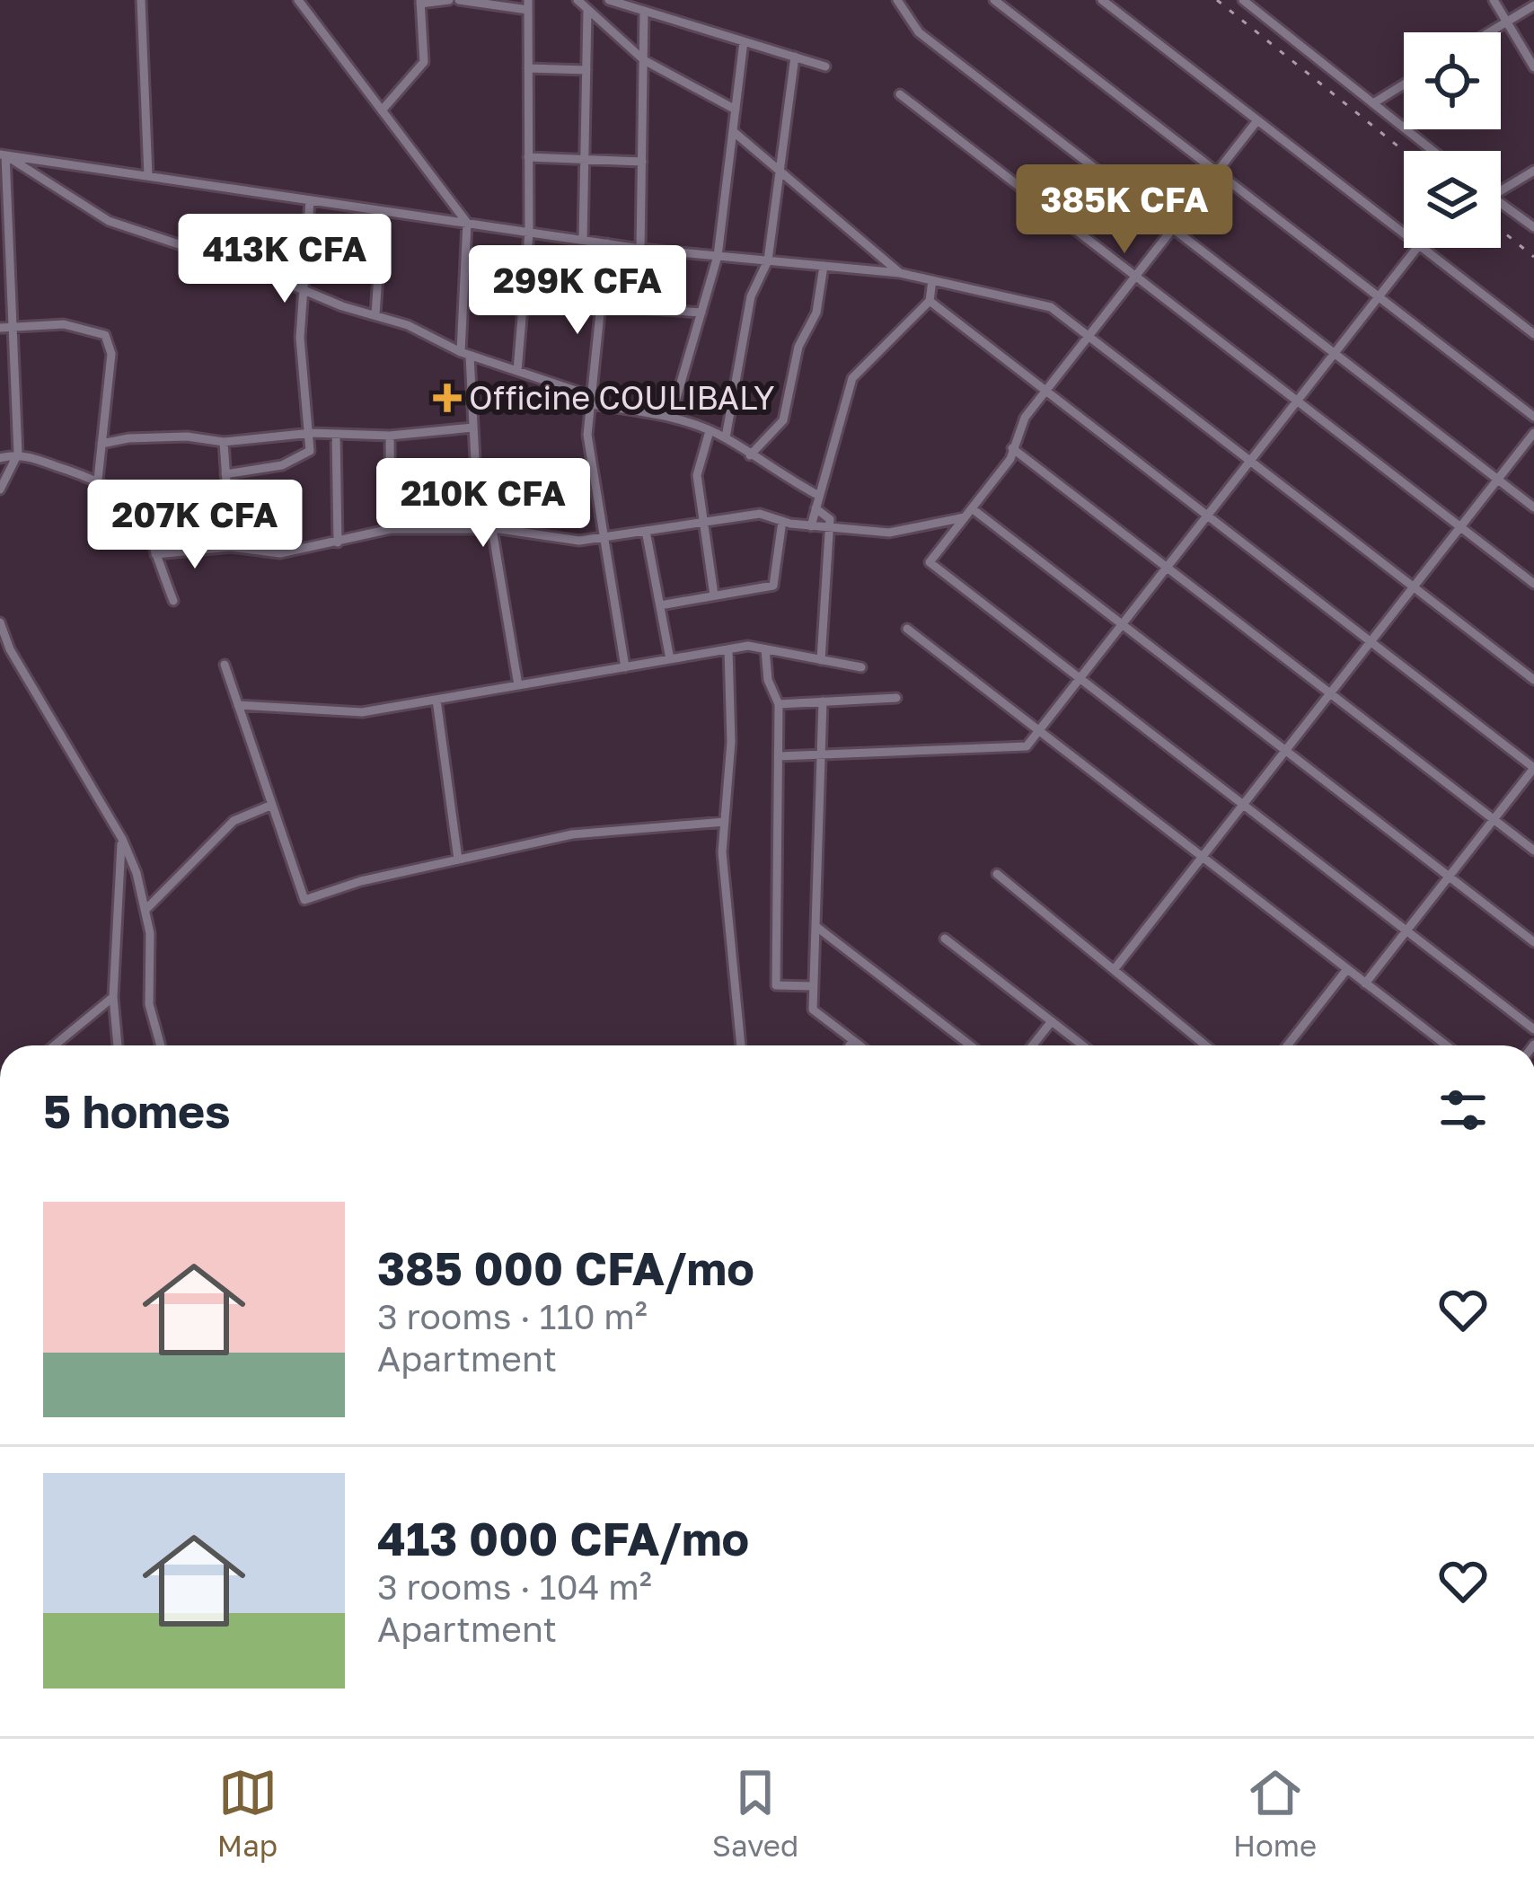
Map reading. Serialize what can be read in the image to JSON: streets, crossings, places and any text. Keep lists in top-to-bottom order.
{
  "places": {
    "health": ["Officine COULIBALY"]
  },
  "page": {
    "price": [
      "385K CFA",
      "413K CFA",
      "299K CFA",
      "210K CFA",
      "207K CFA"
    ],
    "heading": "5 homes",
    "list": [
      {
        "name": "385 000 CFA/mo",
        "note": "3 rooms · 110 m² · Apartment"
      },
      {
        "name": "413 000 CFA/mo",
        "note": "3 rooms · 104 m² · Apartment"
      }
    ],
    "tabs": ["Map", "Saved", "Home"]
  }
}
